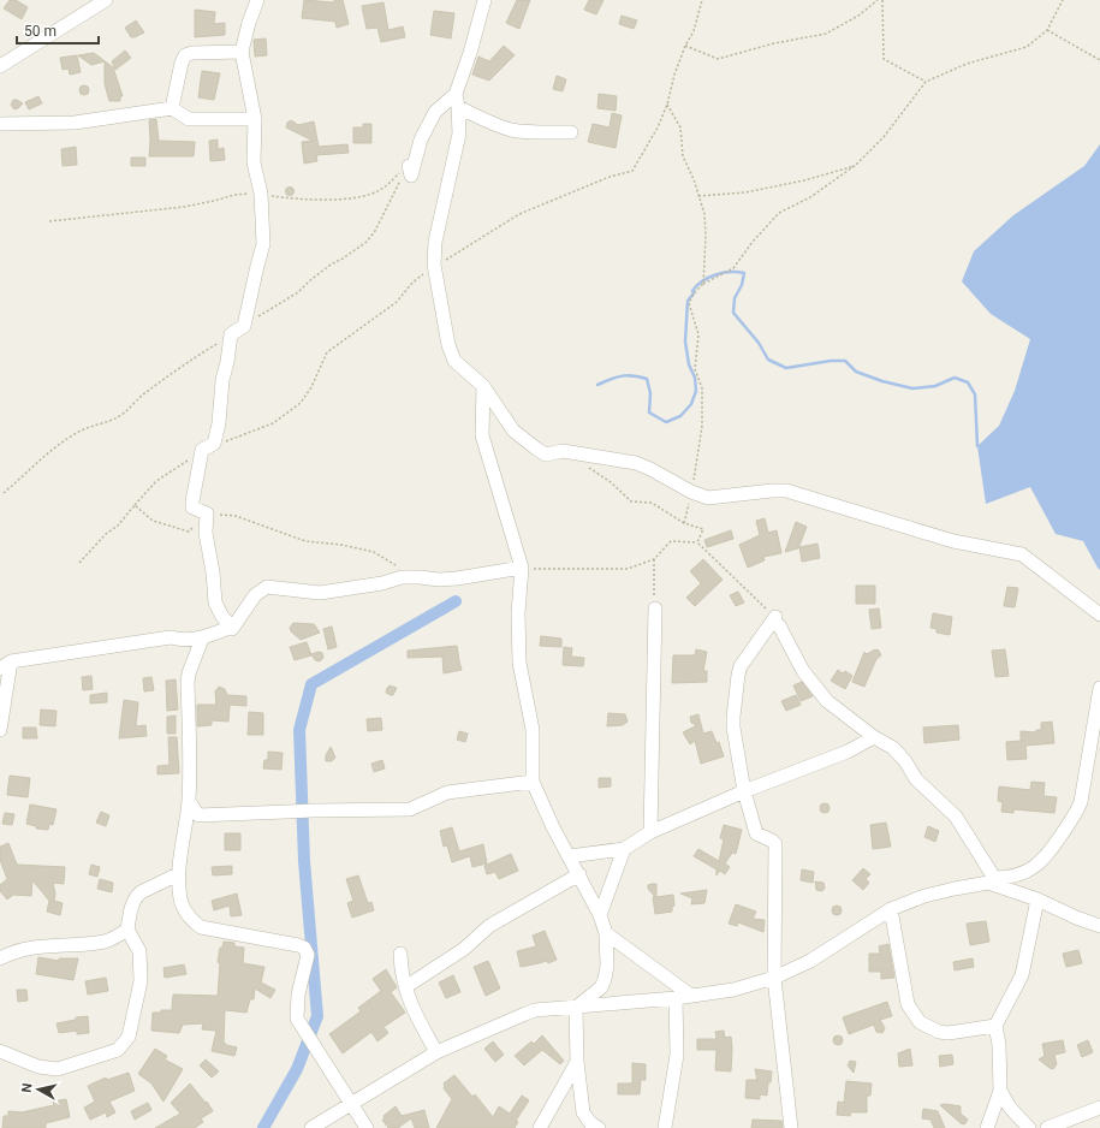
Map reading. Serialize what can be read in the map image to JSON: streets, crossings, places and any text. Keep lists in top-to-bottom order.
{
  "scale_bar": "50 m",
  "north": "left"
}
